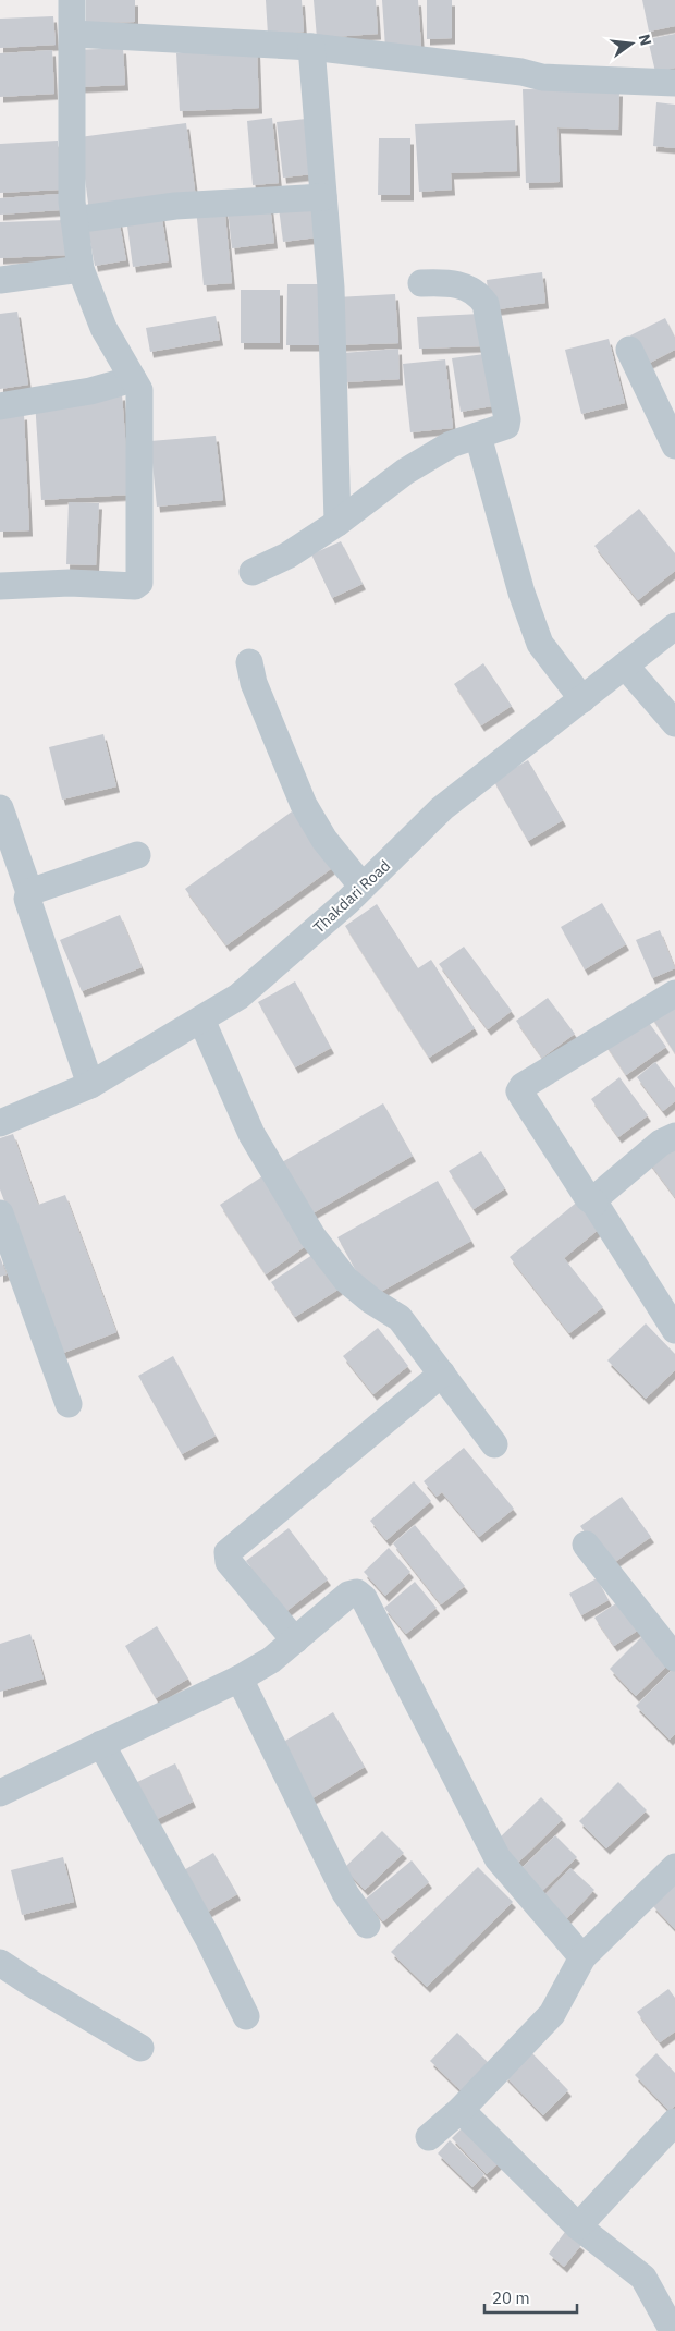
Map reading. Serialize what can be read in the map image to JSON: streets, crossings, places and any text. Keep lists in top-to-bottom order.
{
  "streets": {
    "street": ["Thakdari Road"]
  },
  "scale_bar": "20 m",
  "north": "right"
}
